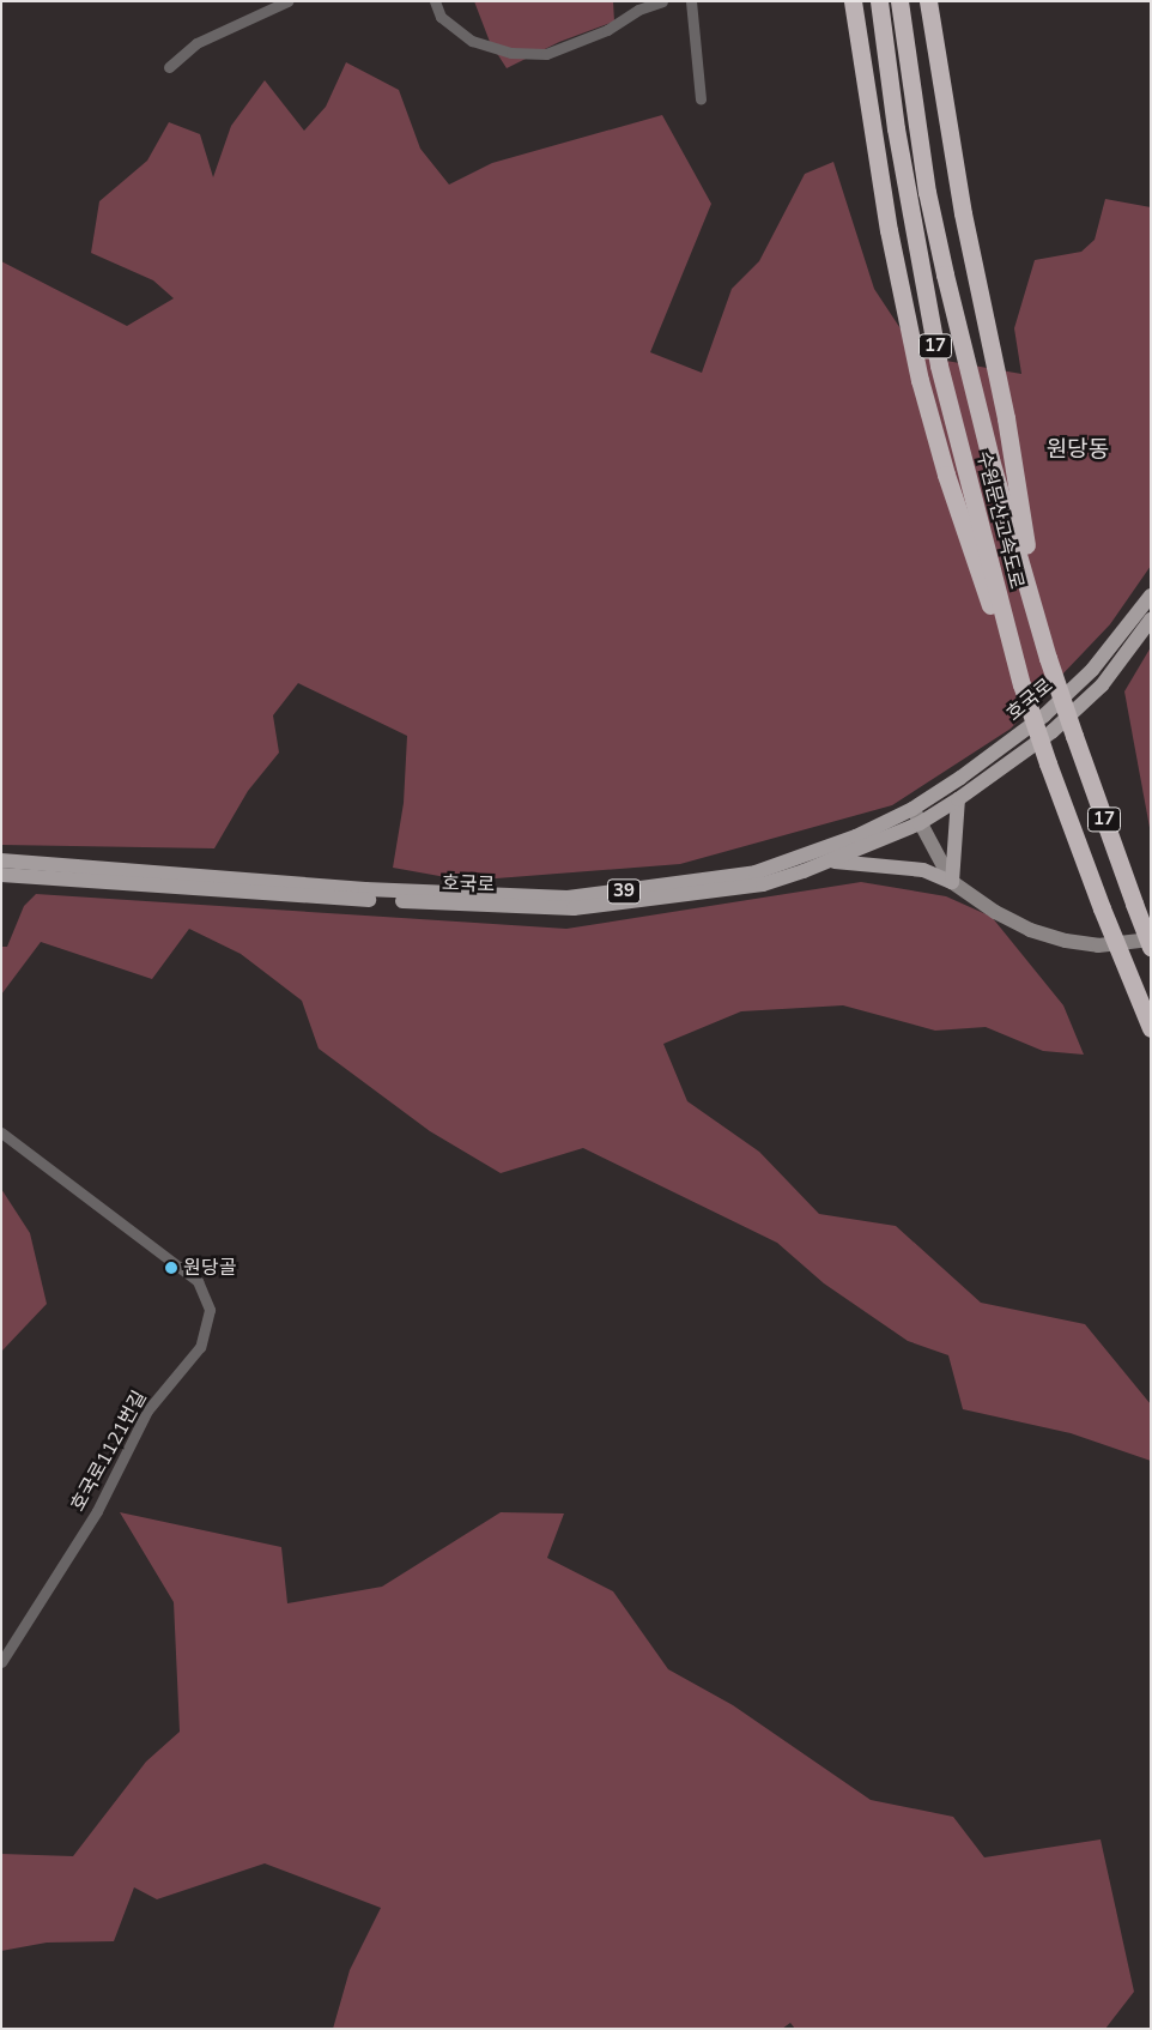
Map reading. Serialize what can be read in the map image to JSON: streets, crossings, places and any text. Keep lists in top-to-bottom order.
{
  "streets": {
    "highway": ["17", "수원문산고속도로"],
    "main road": ["호국로", "39"],
    "street": ["호국로1121번길"]
  },
  "districts": ["원당동"],
  "places": ["원당골"]
}
